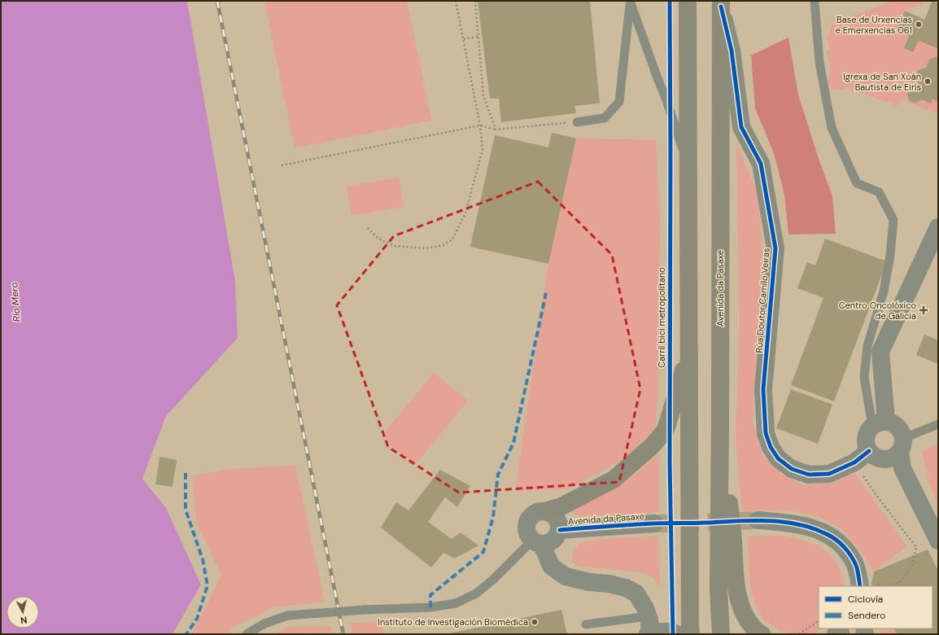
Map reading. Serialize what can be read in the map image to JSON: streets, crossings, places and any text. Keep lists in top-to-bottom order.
{
  "streets": {
    "main road": ["Avenida da Pasaxe"],
    "street": ["Rúa Doutor Camilo Veiras"],
    "cycle path": ["Carril bici metropolitano"]
  },
  "crossings": [
    ["Avenida da Pasaxe", "Rúa Doutor Camilo Veiras"]
  ],
  "water": ["Río Mero"],
  "places": {
    "other": ["Base de Urxencias e Emerxencias 061", "Igrexa de San Xoán Bautista de Eirís", "Instituto de Investigación Biomédica"],
    "health": ["Centro Oncolóxico de Galicia"]
  },
  "legend": ["Ciclovía", "Sendero"],
  "north": "bottom"
}
